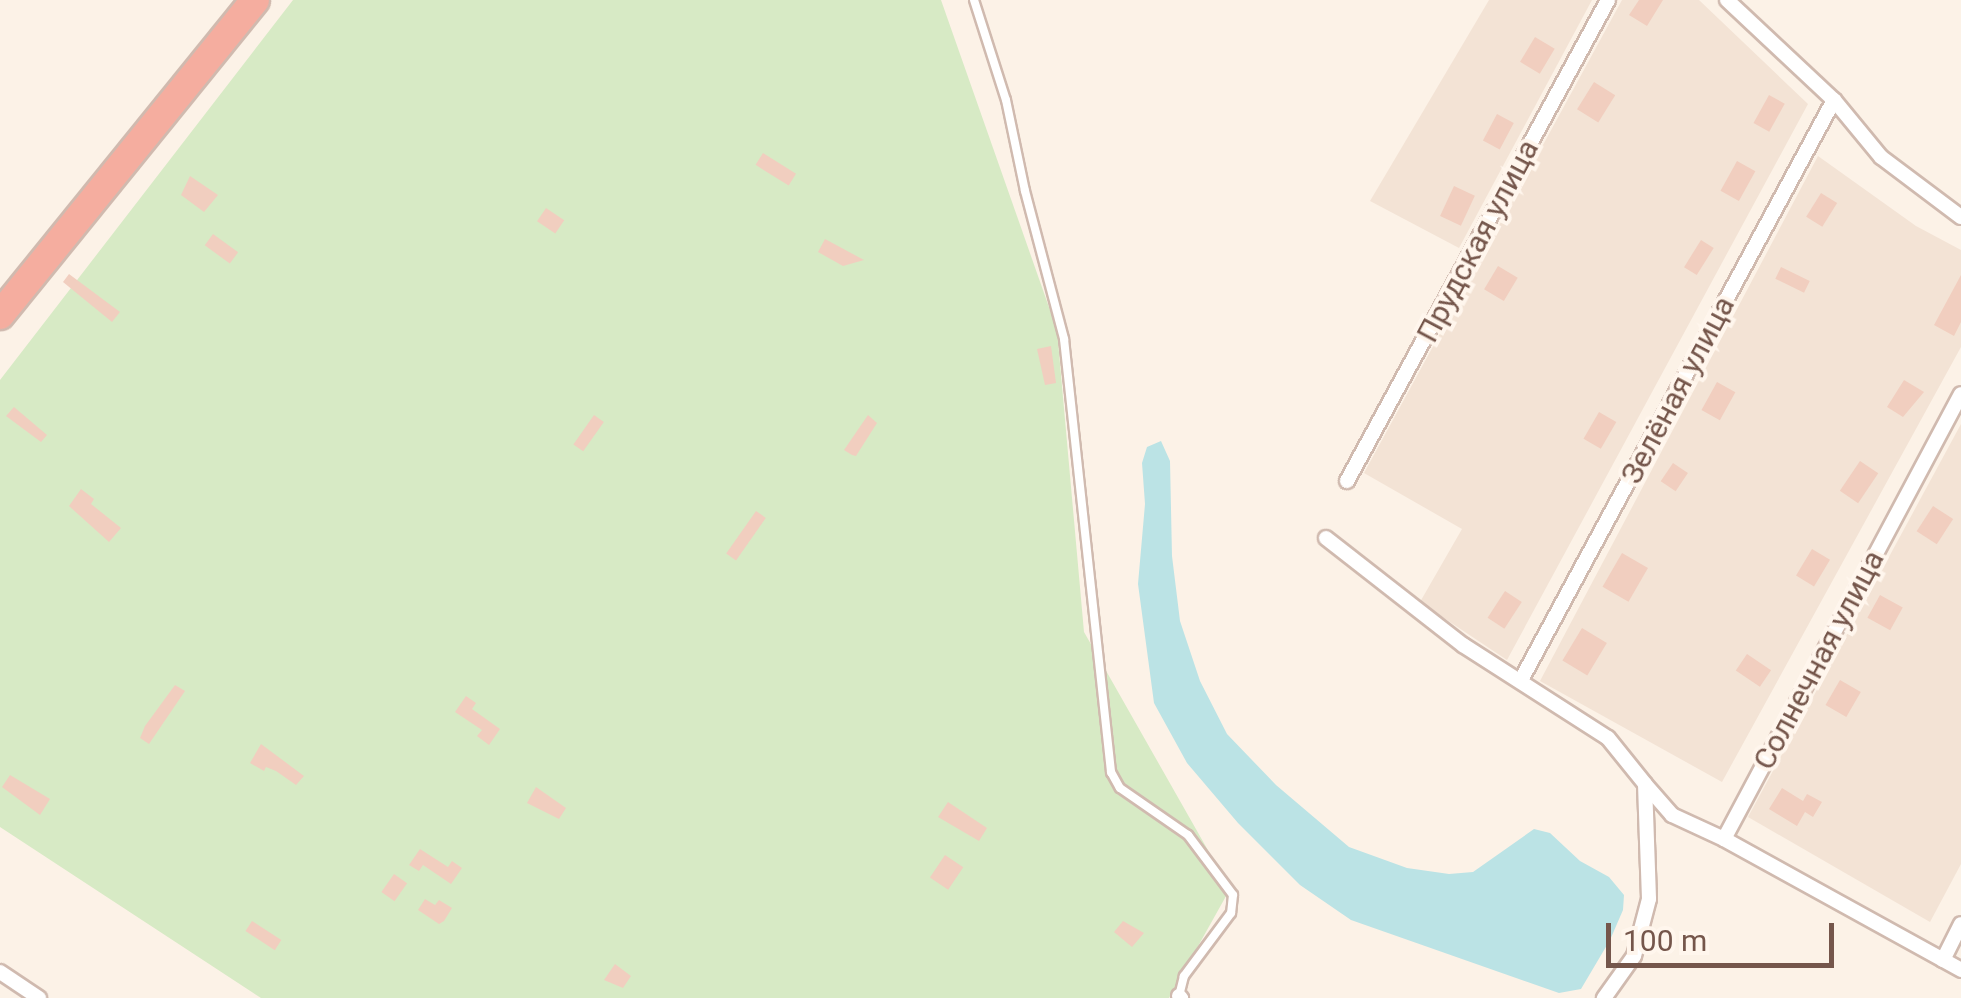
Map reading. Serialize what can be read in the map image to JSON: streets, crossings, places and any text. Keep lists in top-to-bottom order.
{
  "streets": {
    "street": ["Прудская улица", "Зелёная улица", "Солнечная улица"]
  },
  "scale_bar": "100 m"
}
